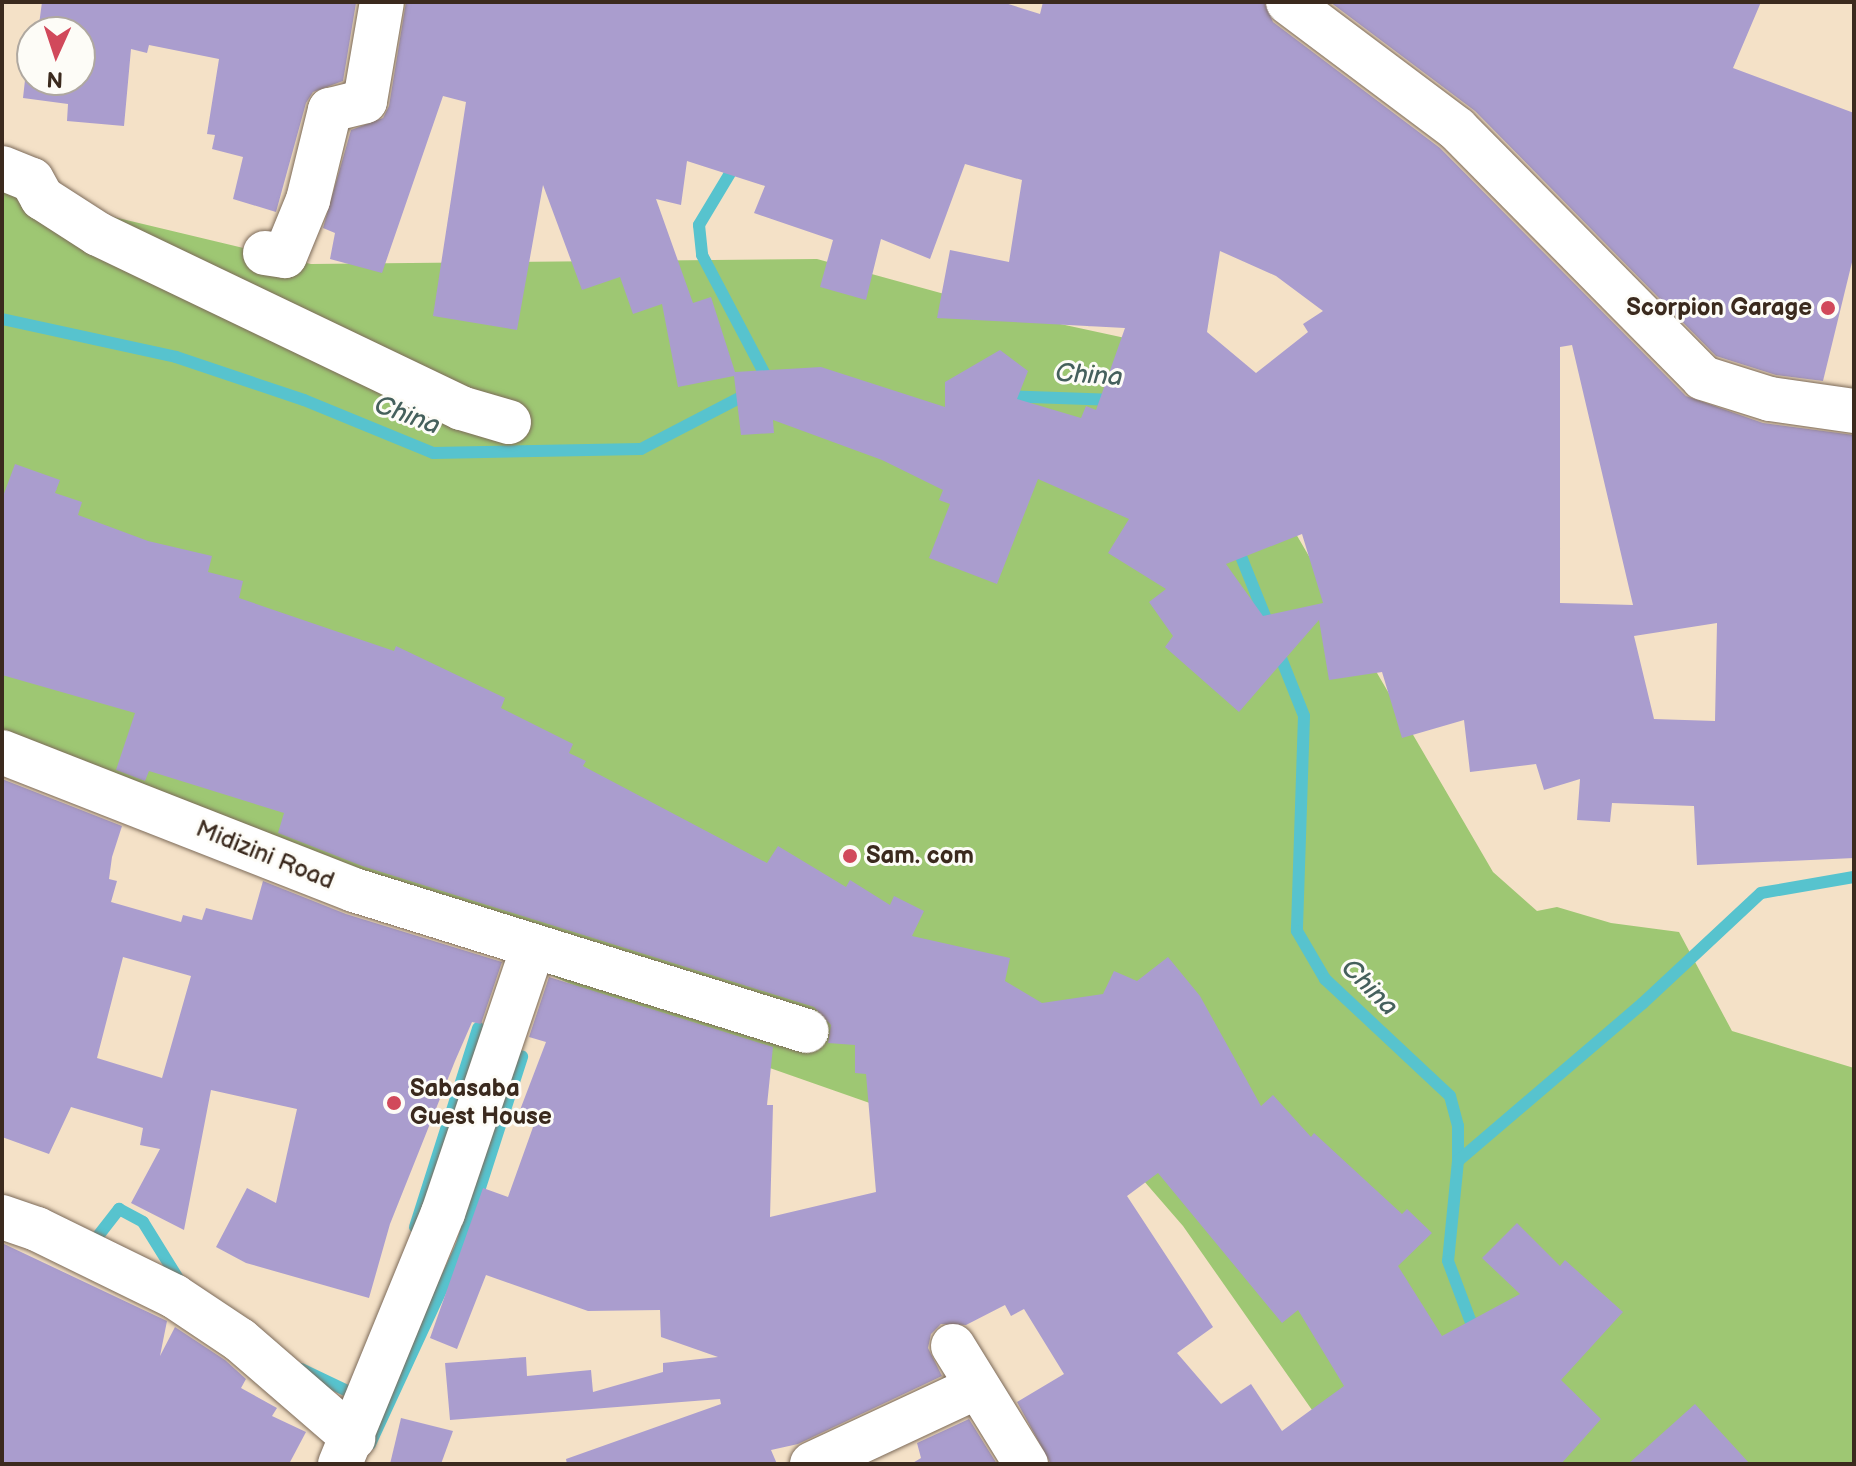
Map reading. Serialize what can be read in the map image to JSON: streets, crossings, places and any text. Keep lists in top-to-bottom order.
{
  "streets": {
    "street": ["Midizini Road"]
  },
  "water": ["China"],
  "places": ["Scorpion Garage", "Sam. com", "Sabasaba Guest House"],
  "north": "bottom"
}
